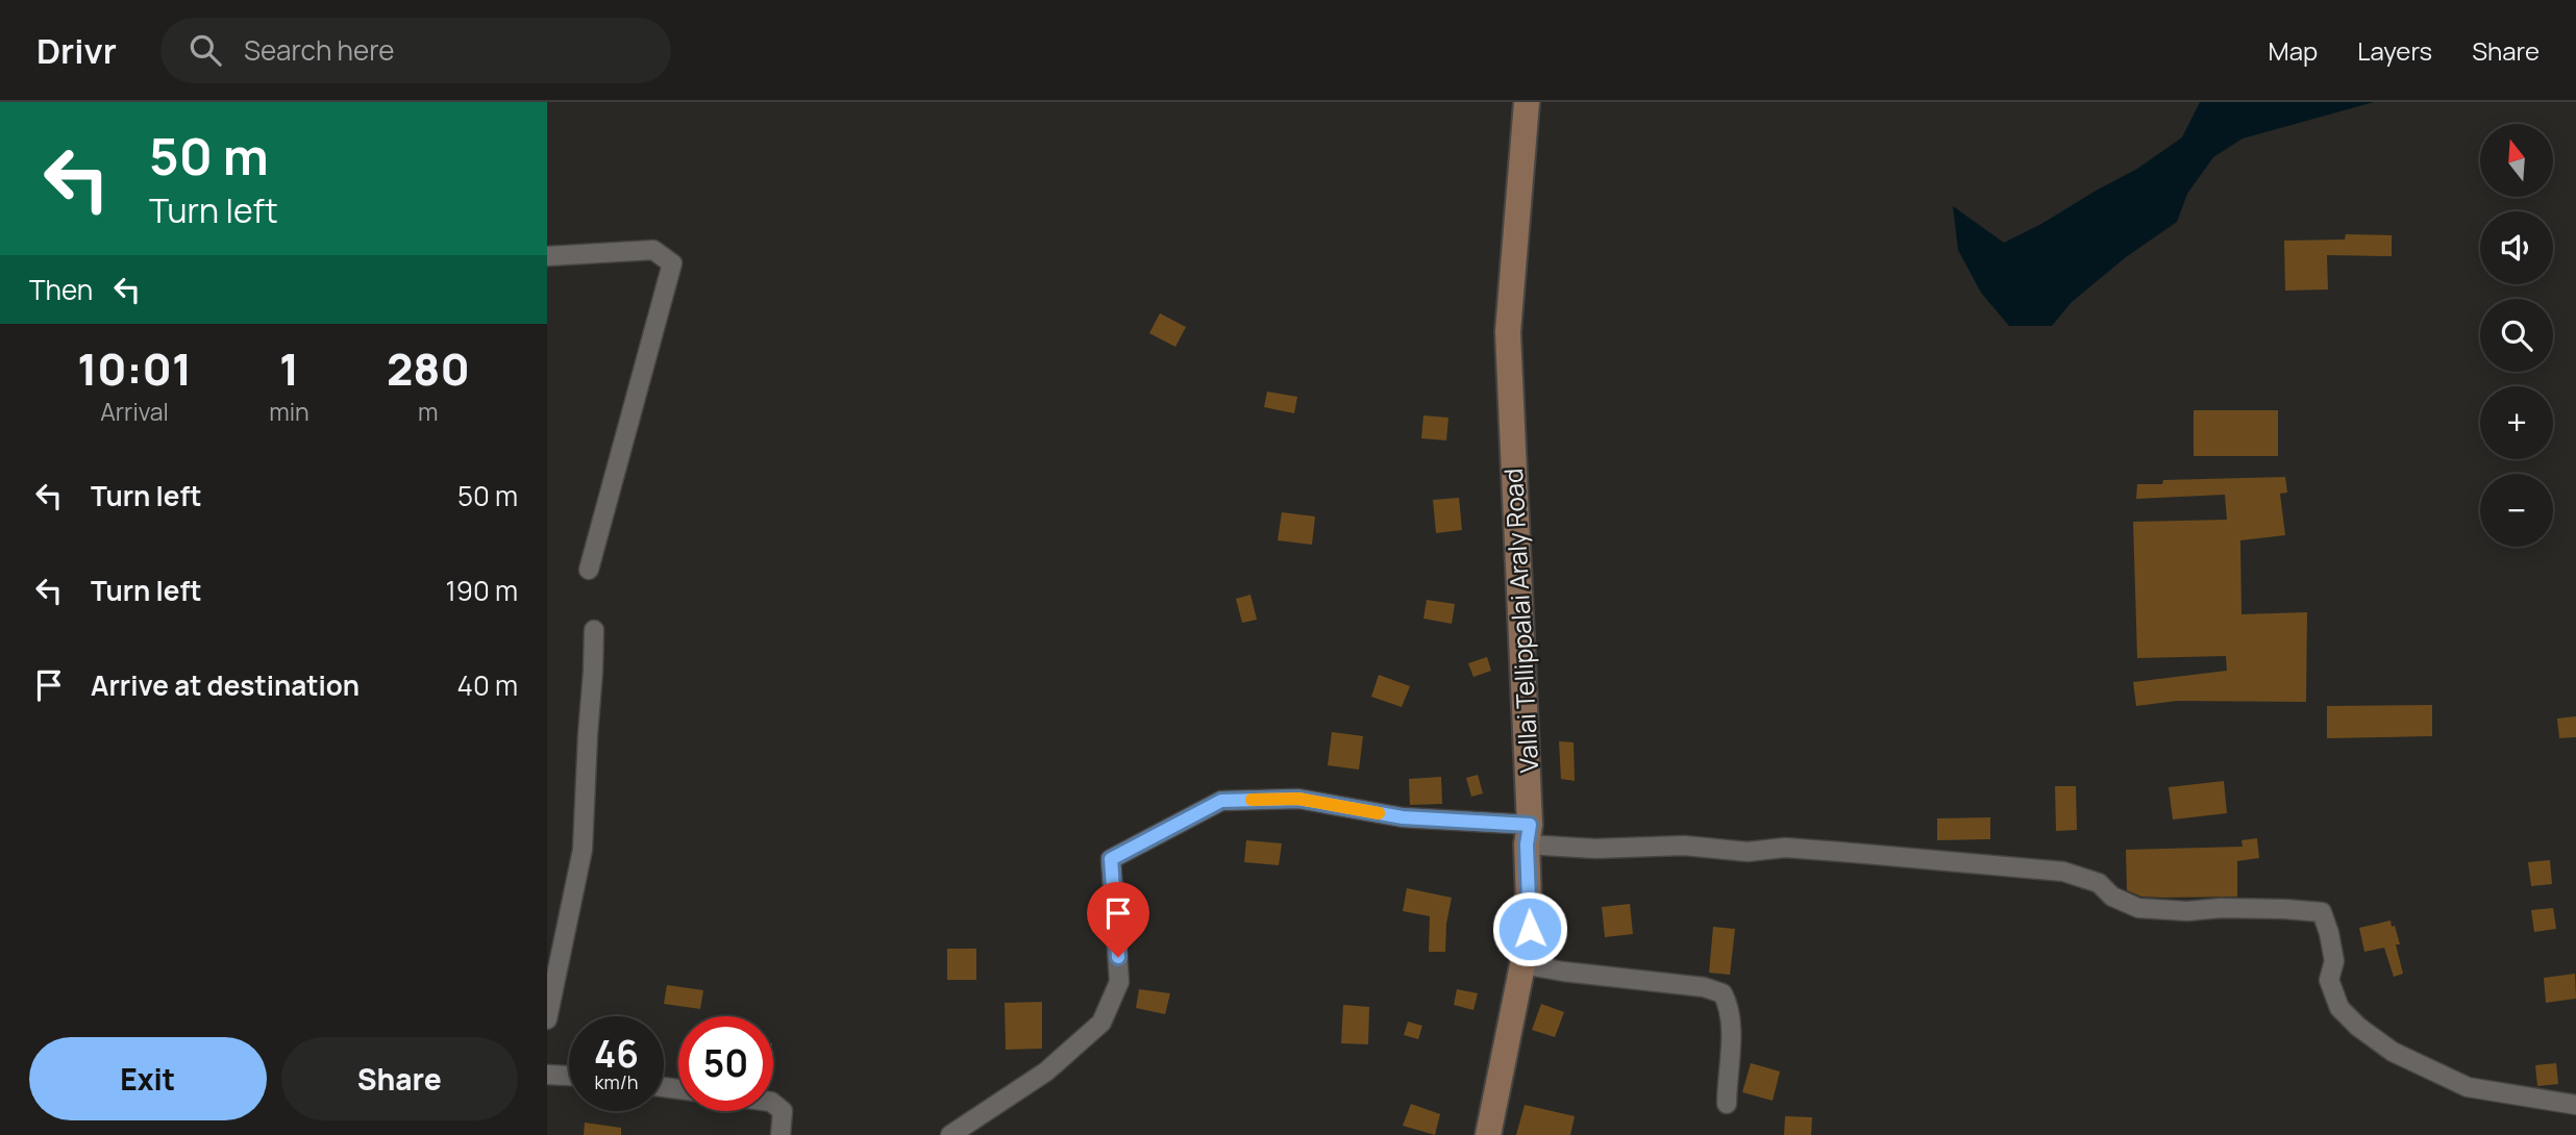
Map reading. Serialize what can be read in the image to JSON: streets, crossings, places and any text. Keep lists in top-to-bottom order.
{
  "streets": {
    "main road": ["Vallai Tellippalai Araly Road"]
  },
  "north": "top",
  "page": {
    "header": "Drivr",
    "search": "Search here",
    "nav": ["Map", "Layers", "Share"],
    "turn": ["50 m", "Turn left"],
    "map_buttons": ["+", "−"],
    "then": "Then",
    "eta": [
      "10:01",
      "Arrival",
      "1",
      "min",
      "280",
      "m"
    ],
    "list": [
      {
        "name": "Turn left",
        "value": "50 m"
      },
      {
        "name": "Turn left",
        "value": "190 m"
      },
      {
        "name": "Arrive at destination",
        "value": "40 m"
      }
    ],
    "speed": "46 km/h",
    "limit": "50",
    "buttons": ["Exit", "Share"]
  }
}
